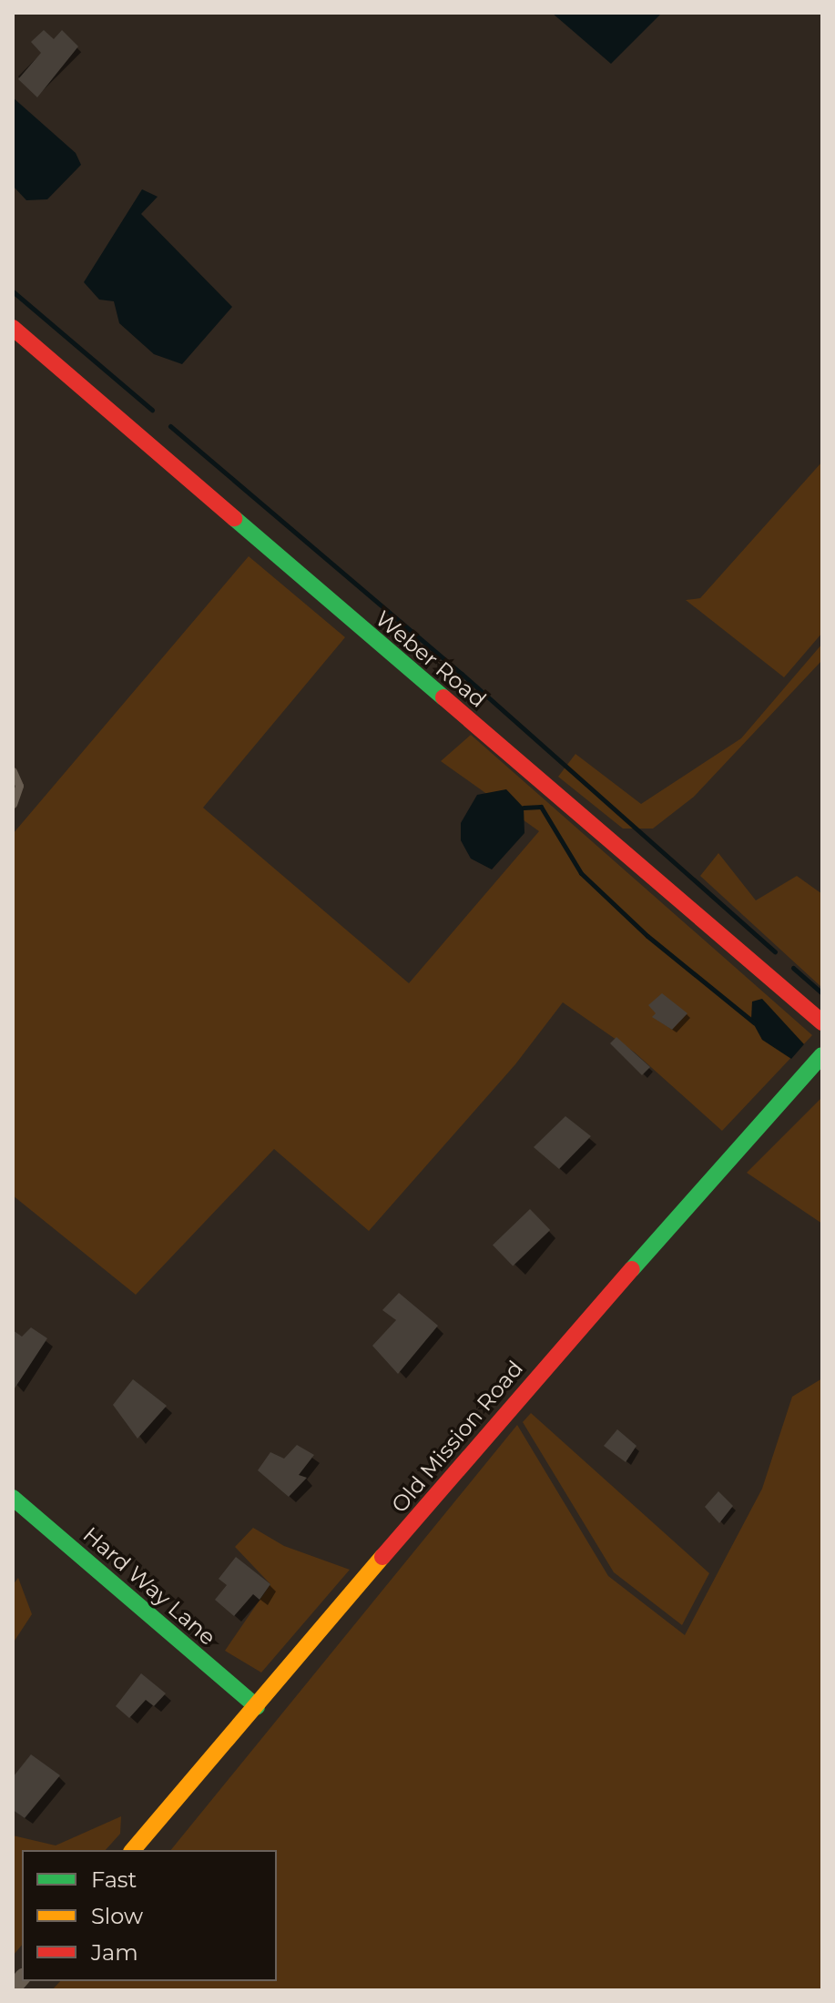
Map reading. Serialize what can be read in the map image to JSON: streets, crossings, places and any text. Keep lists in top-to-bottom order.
{
  "streets": {
    "street": ["Weber Road", "Old Mission Road", "Hard Way Lane"]
  },
  "crossings": [
    ["Old Mission Road", "Hard Way Lane"]
  ],
  "legend": ["Fast", "Slow", "Jam"]
}
